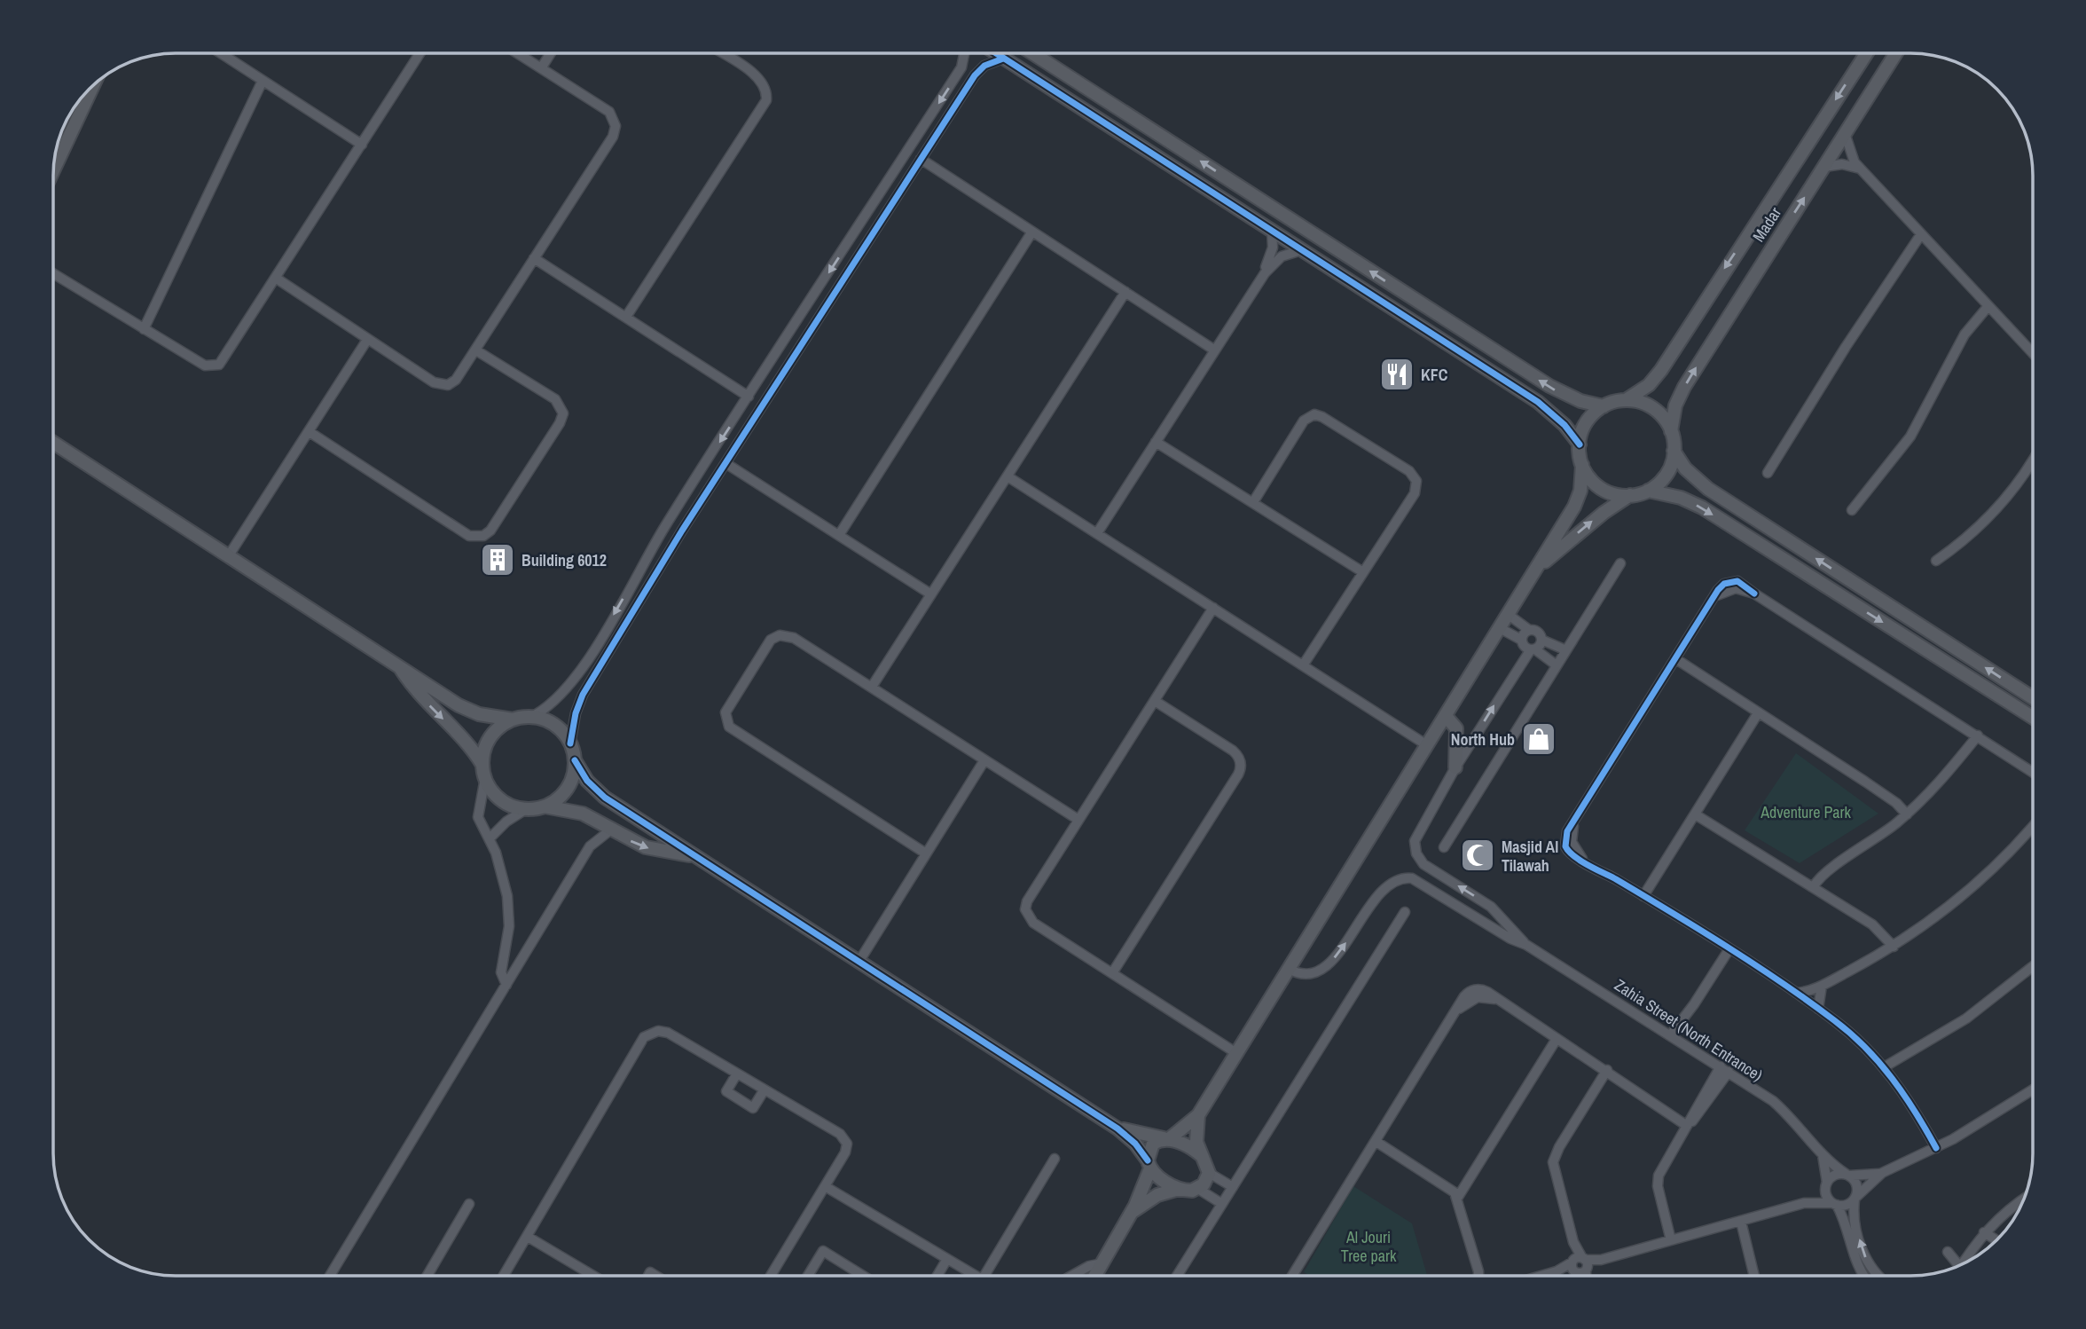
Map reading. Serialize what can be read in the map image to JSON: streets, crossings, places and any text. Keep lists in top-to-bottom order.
{
  "streets": {
    "street": ["Madar", "Zahia Street (North Entrance)"]
  },
  "parks": ["Adventure Park", "Al Jouri Tree park"],
  "places": {
    "restaurant": ["KFC"],
    "building": ["Building 6012"],
    "shop": ["North Hub"],
    "mosque": ["Masjid Al Tilawah"]
  }
}
